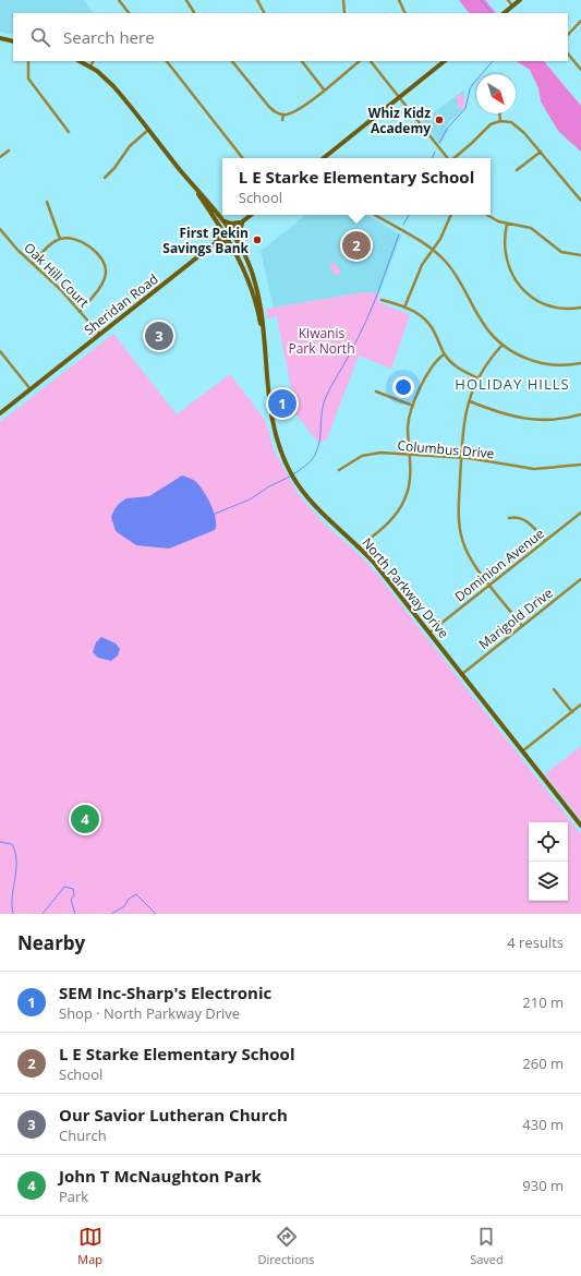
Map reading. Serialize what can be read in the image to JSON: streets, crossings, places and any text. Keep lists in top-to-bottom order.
{
  "streets": {
    "main road": ["Sheridan Road", "North Parkway Drive"],
    "street": [
      "Oak Hill Court",
      "Columbus Drive",
      "Dominion Avenue",
      "Marigold Drive"
    ]
  },
  "crossings": [
    ["Oak Hill Court", "Sheridan Road"],
    ["Sheridan Road", "North Parkway Drive"],
    ["Dominion Avenue", "North Parkway Drive"],
    ["North Parkway Drive", "Marigold Drive"]
  ],
  "districts": ["HOLIDAY HILLS"],
  "parks": ["Kiwanis Park North"],
  "places": ["Whiz Kidz Academy", "First Pekin Savings Bank"],
  "north": "bottom right",
  "page": {
    "search": "Search here",
    "popup": ["L E Starke Elementary School", "School"],
    "pins": [
      "2",
      "3",
      "1",
      "4"
    ],
    "heading": ["Nearby", "4 results"],
    "list": [
      {
        "mark": "1",
        "name": "SEM Inc-Sharp's Electronic",
        "note": "Shop · North Parkway Drive",
        "value": "210 m"
      },
      {
        "mark": "2",
        "name": "L E Starke Elementary School",
        "note": "School",
        "value": "260 m"
      },
      {
        "mark": "3",
        "name": "Our Savior Lutheran Church",
        "note": "Church",
        "value": "430 m"
      },
      {
        "mark": "4",
        "name": "John T McNaughton Park",
        "note": "Park",
        "value": "930 m"
      }
    ],
    "nav": ["Map", "Directions", "Saved"]
  }
}
